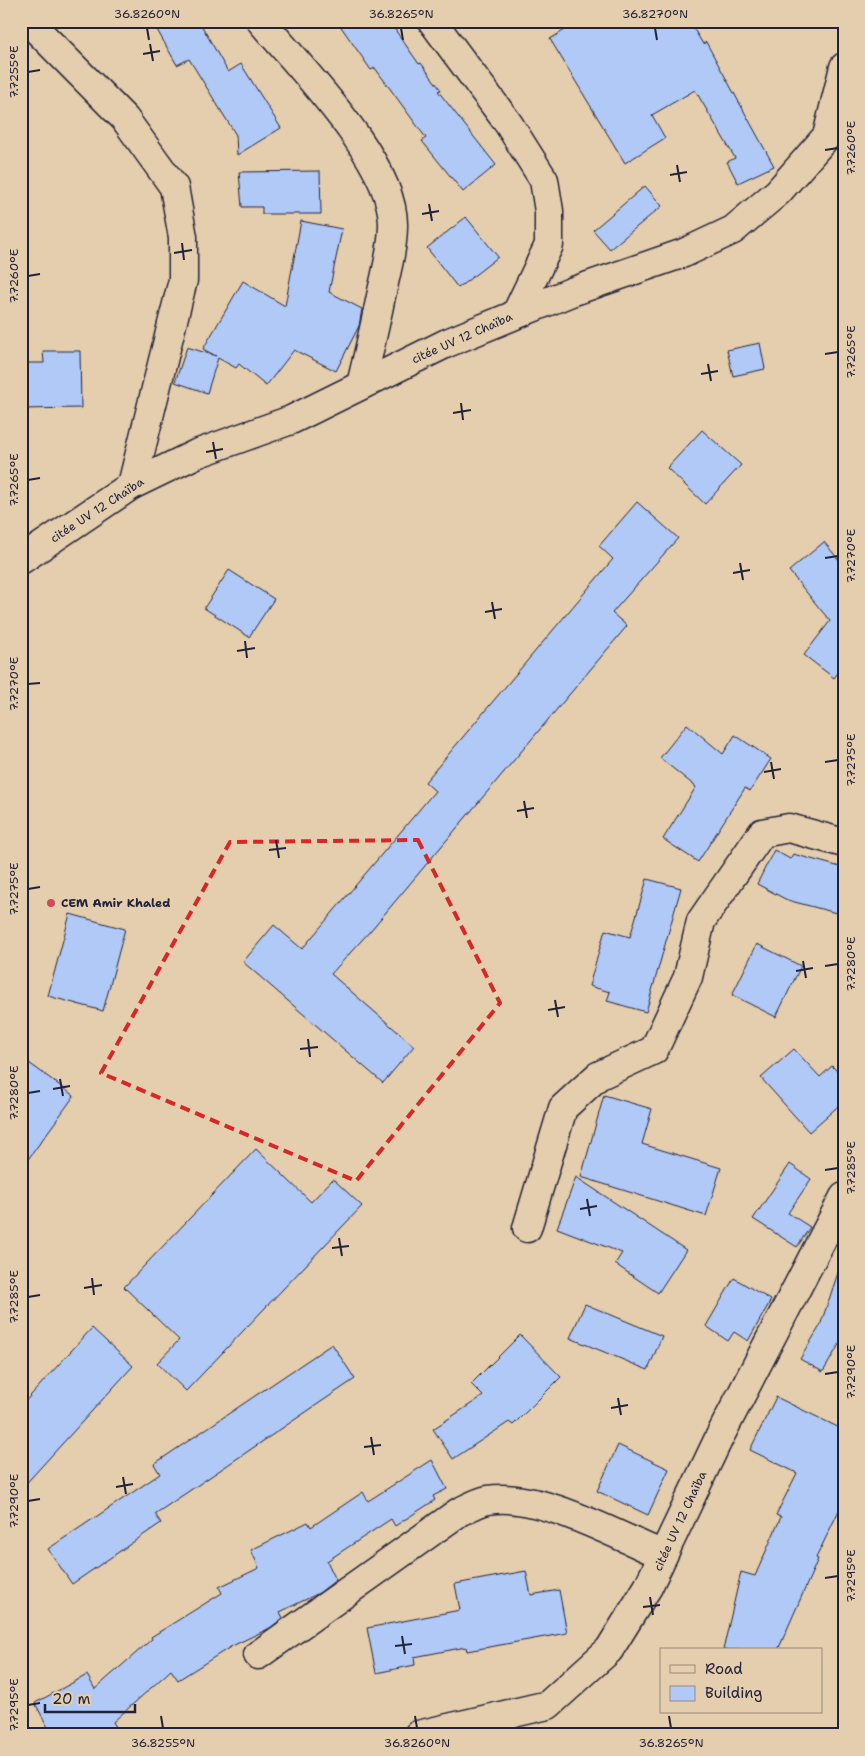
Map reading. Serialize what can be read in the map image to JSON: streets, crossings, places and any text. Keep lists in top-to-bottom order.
{
  "streets": {
    "street": ["citée UV 12 Chaïba"]
  },
  "places": ["CEM Amir Khaled"],
  "legend": ["Road", "Building"],
  "scale_bar": "20 m",
  "coordinates": [
    "36.8260°N",
    "36.8265°N",
    "36.8270°N",
    "7.7255°E",
    "7.7260°E",
    "7.7265°E",
    "7.7270°E",
    "7.7275°E",
    "7.7280°E",
    "7.7285°E",
    "7.7290°E",
    "7.7295°E",
    "36.8255°N"
  ]
}
